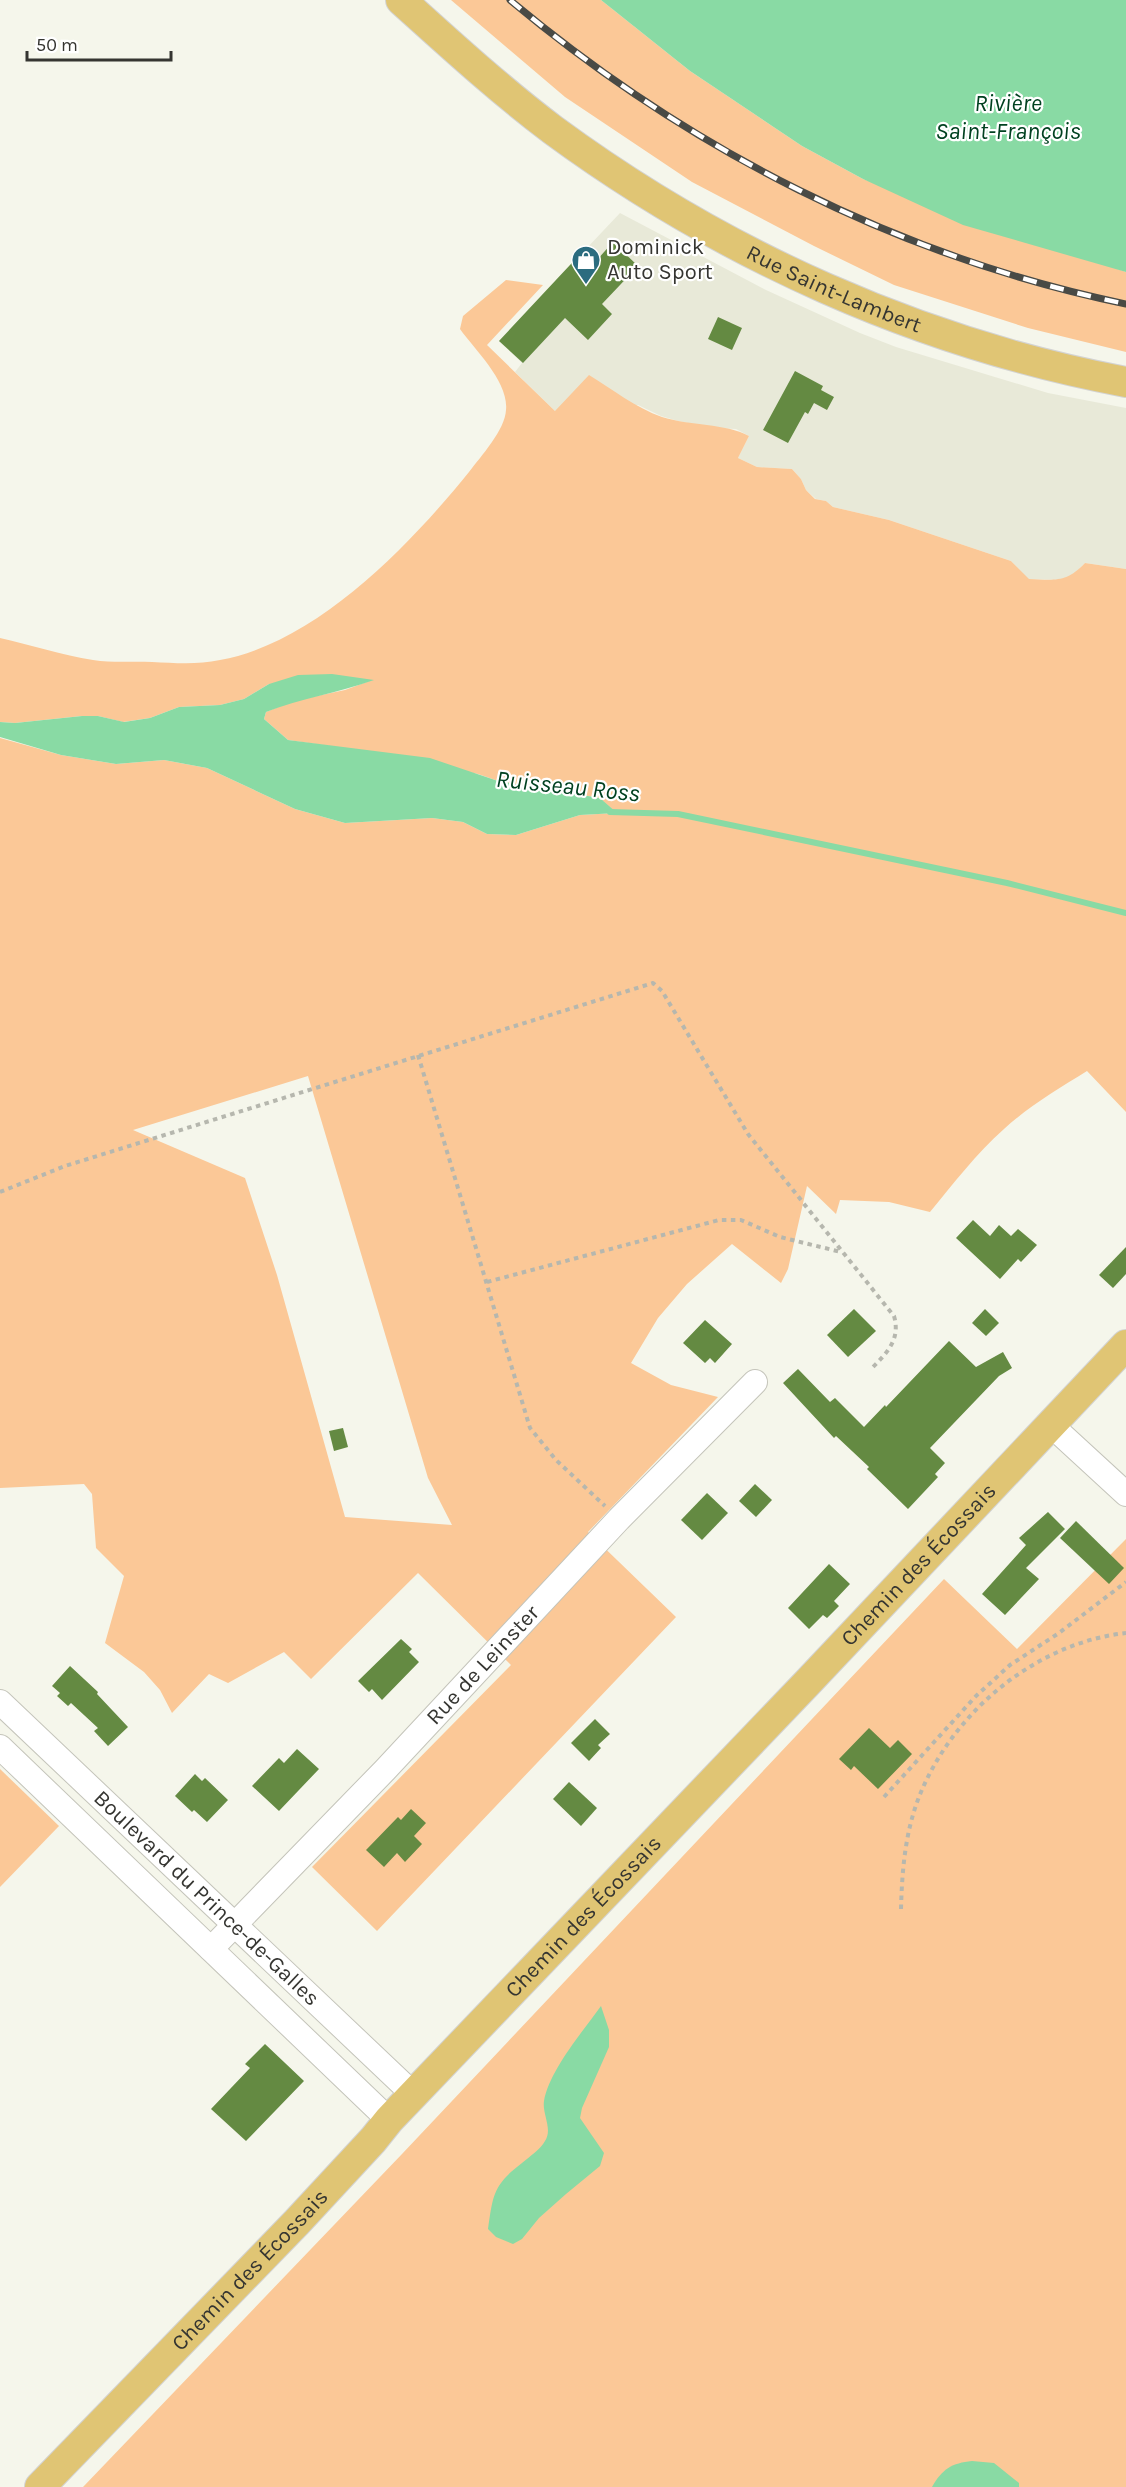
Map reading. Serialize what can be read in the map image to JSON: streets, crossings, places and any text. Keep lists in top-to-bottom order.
{
  "streets": {
    "main road": ["Rue Saint-Lambert", "Chemin des Écossais"],
    "street": ["Rue de Leinster", "Boulevard du Prince-de-Galles"]
  },
  "crossings": [
    ["Chemin des Écossais", "Boulevard du Prince-de-Galles"],
    ["Rue de Leinster", "Boulevard du Prince-de-Galles"]
  ],
  "water": ["Rivière Saint-François", "Ruisseau Ross"],
  "places": {
    "shop": ["Dominick Auto Sport"]
  },
  "scale_bar": "50 m"
}
